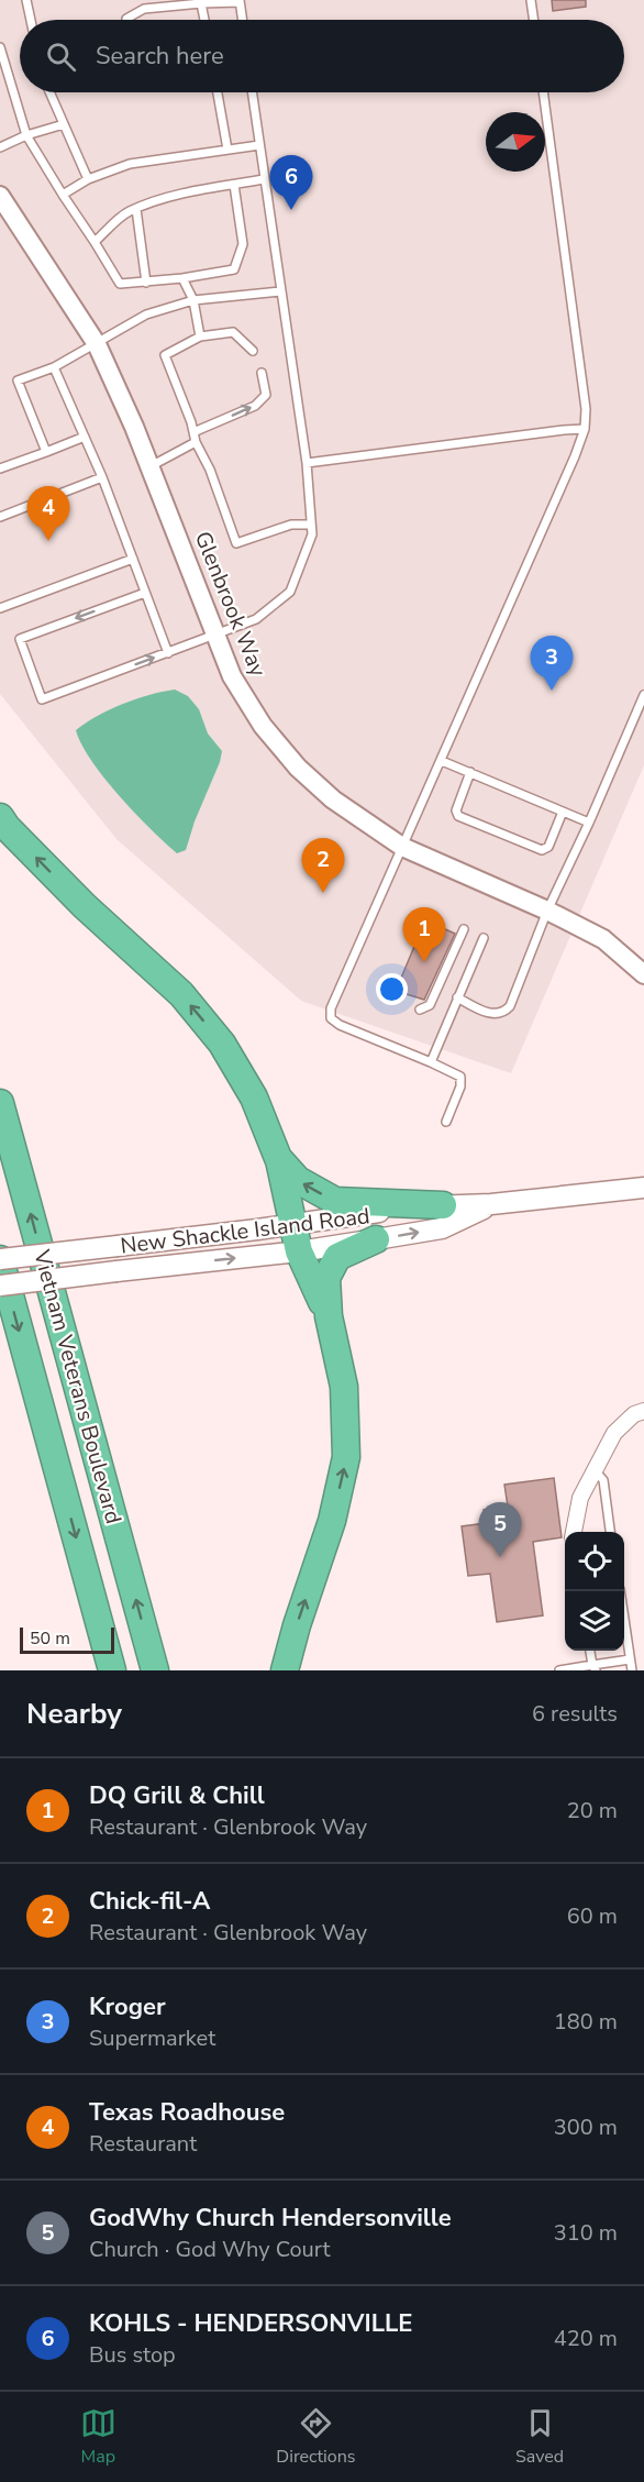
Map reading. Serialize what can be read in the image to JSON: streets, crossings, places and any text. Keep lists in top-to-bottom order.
{
  "streets": {
    "highway": ["Vietnam Veterans Boulevard"],
    "main road": ["New Shackle Island Road"],
    "street": ["Glenbrook Way"]
  },
  "crossings": [
    ["New Shackle Island Road", "Vietnam Veterans Boulevard"]
  ],
  "scale_bar": "50 m",
  "north": "right",
  "page": {
    "search": "Search here",
    "pins": [
      "6",
      "4",
      "3",
      "2",
      "1",
      "5"
    ],
    "scale": "50 m",
    "heading": ["Nearby", "6 results"],
    "list": [
      {
        "mark": "1",
        "name": "DQ Grill & Chill",
        "note": "Restaurant · Glenbrook Way",
        "value": "20 m"
      },
      {
        "mark": "2",
        "name": "Chick-fil-A",
        "note": "Restaurant · Glenbrook Way",
        "value": "60 m"
      },
      {
        "mark": "3",
        "name": "Kroger",
        "note": "Supermarket",
        "value": "180 m"
      },
      {
        "mark": "4",
        "name": "Texas Roadhouse",
        "note": "Restaurant",
        "value": "300 m"
      },
      {
        "mark": "5",
        "name": "GodWhy Church Hendersonville",
        "note": "Church · God Why Court",
        "value": "310 m"
      },
      {
        "mark": "6",
        "name": "KOHLS - HENDERSONVILLE",
        "note": "Bus stop",
        "value": "420 m"
      }
    ],
    "nav": ["Map", "Directions", "Saved"]
  }
}
